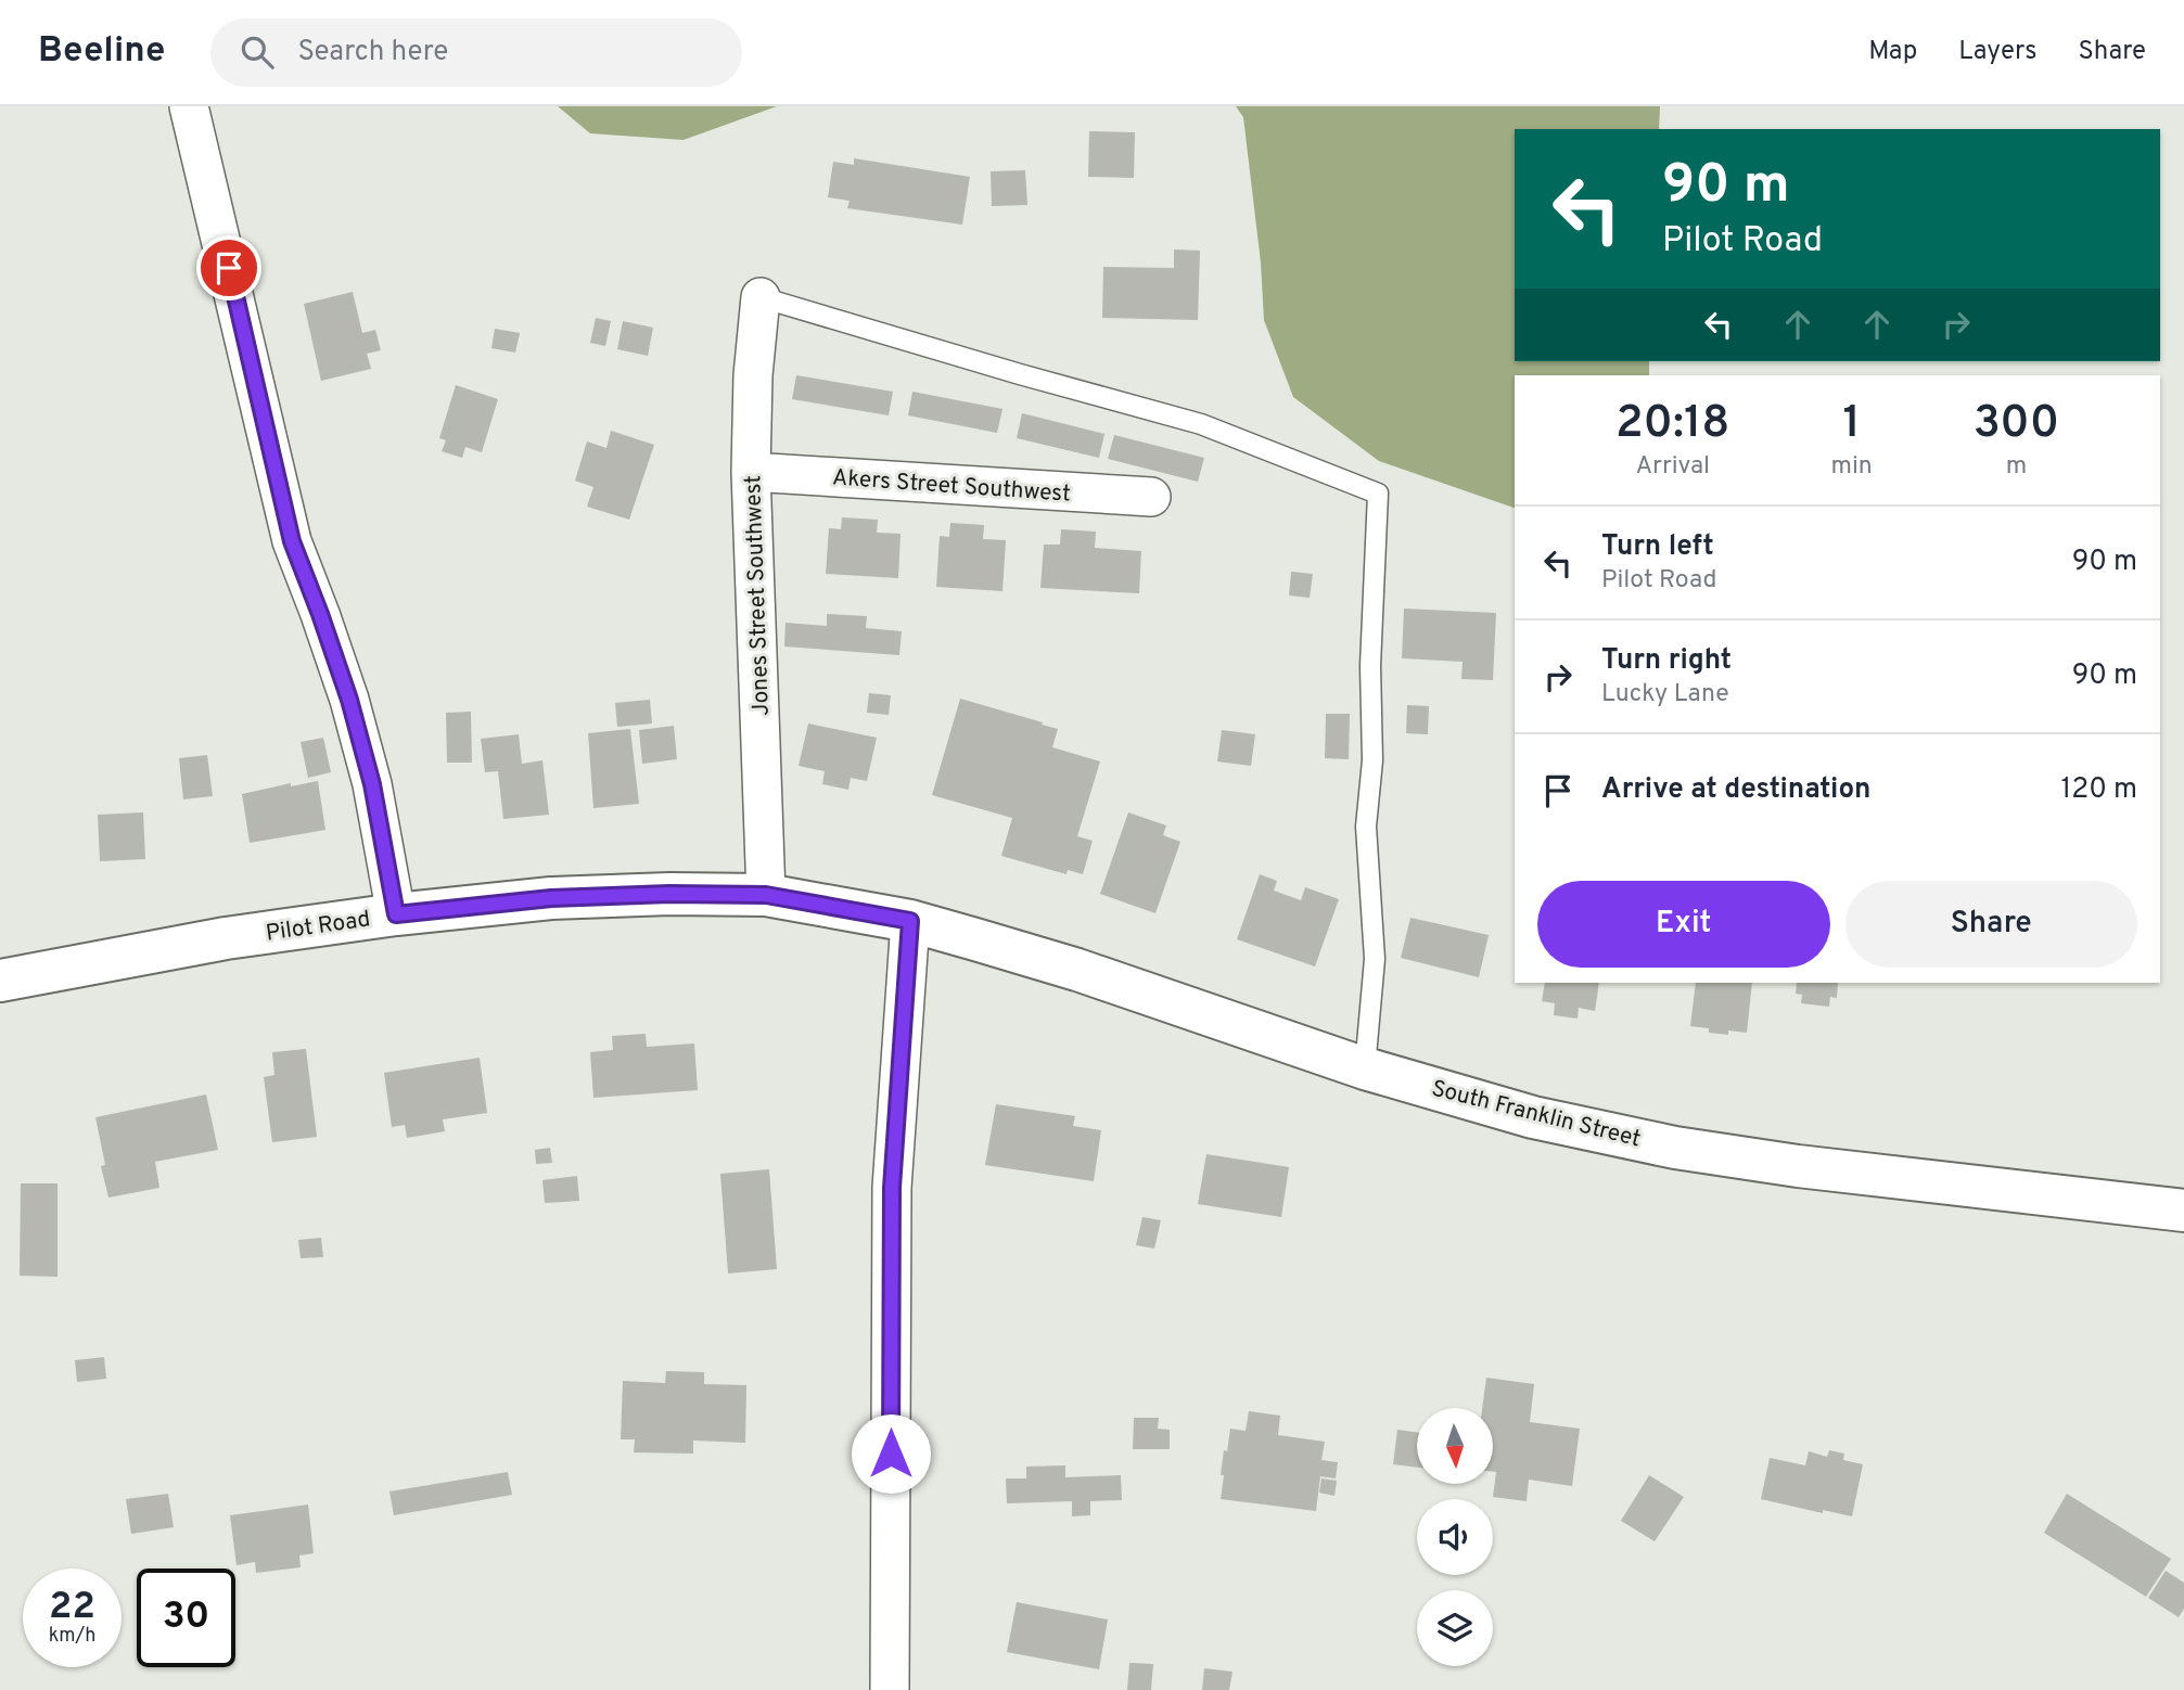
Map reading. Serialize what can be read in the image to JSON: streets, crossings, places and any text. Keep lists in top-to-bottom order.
{
  "streets": {
    "main road": ["Pilot Road", "South Franklin Street"],
    "street": ["Akers Street Southwest", "Jones Street Southwest"]
  },
  "crossings": [
    ["Akers Street Southwest", "Jones Street Southwest"],
    ["Jones Street Southwest", "Pilot Road"],
    ["Pilot Road", "South Franklin Street"]
  ],
  "north": "bottom",
  "page": {
    "header": "Beeline",
    "search": "Search here",
    "nav": ["Map", "Layers", "Share"],
    "turn": ["90 m", "Pilot Road"],
    "eta": [
      "20:18",
      "Arrival",
      "1",
      "min",
      "300",
      "m"
    ],
    "list": [
      {
        "name": "Turn left",
        "note": "Pilot Road",
        "value": "90 m"
      },
      {
        "name": "Turn right",
        "note": "Lucky Lane",
        "value": "90 m"
      },
      {
        "name": "Arrive at destination",
        "value": "120 m"
      }
    ],
    "buttons": ["Exit", "Share"],
    "speed": "22 km/h",
    "limit": "30"
  }
}
